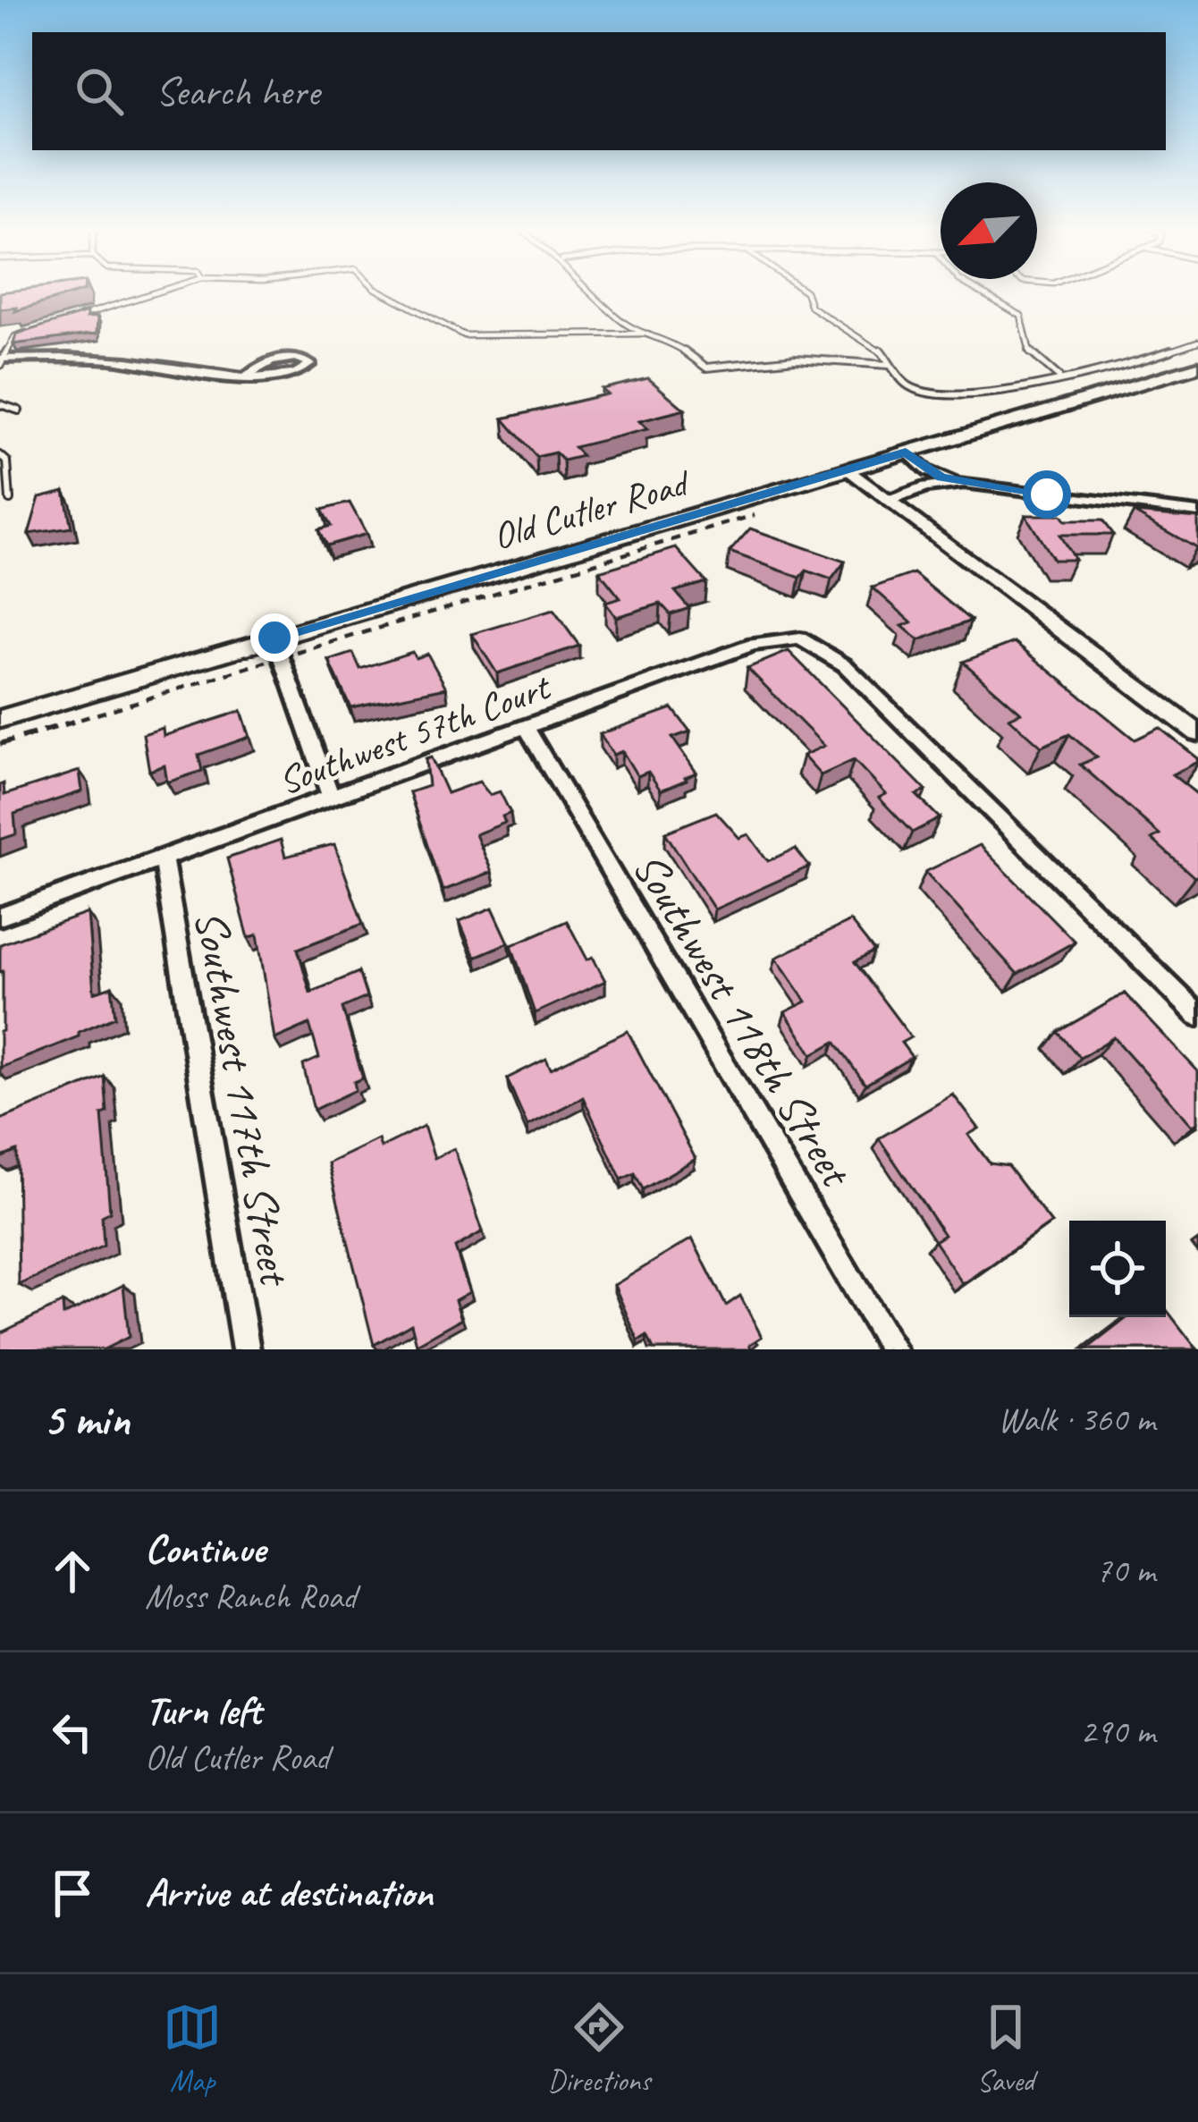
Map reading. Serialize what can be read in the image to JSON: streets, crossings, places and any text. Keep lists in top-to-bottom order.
{
  "streets": {
    "main road": ["Old Cutler Road"],
    "street": ["Southwest 57th Court", "Southwest 118th Street", "Southwest 117th Street"]
  },
  "crossings": [
    ["Southwest 57th Court", "Southwest 118th Street"],
    ["Southwest 57th Court", "Southwest 117th Street"]
  ],
  "north": "bottom left",
  "page": {
    "search": "Search here",
    "heading": ["5 min", "Walk · 360 m"],
    "list": [
      ["Continue", "Moss Ranch Road", "70 m"],
      ["Turn left", "Old Cutler Road", "290 m"],
      "Arrive at destination"
    ],
    "nav": ["Map", "Directions", "Saved"]
  }
}
